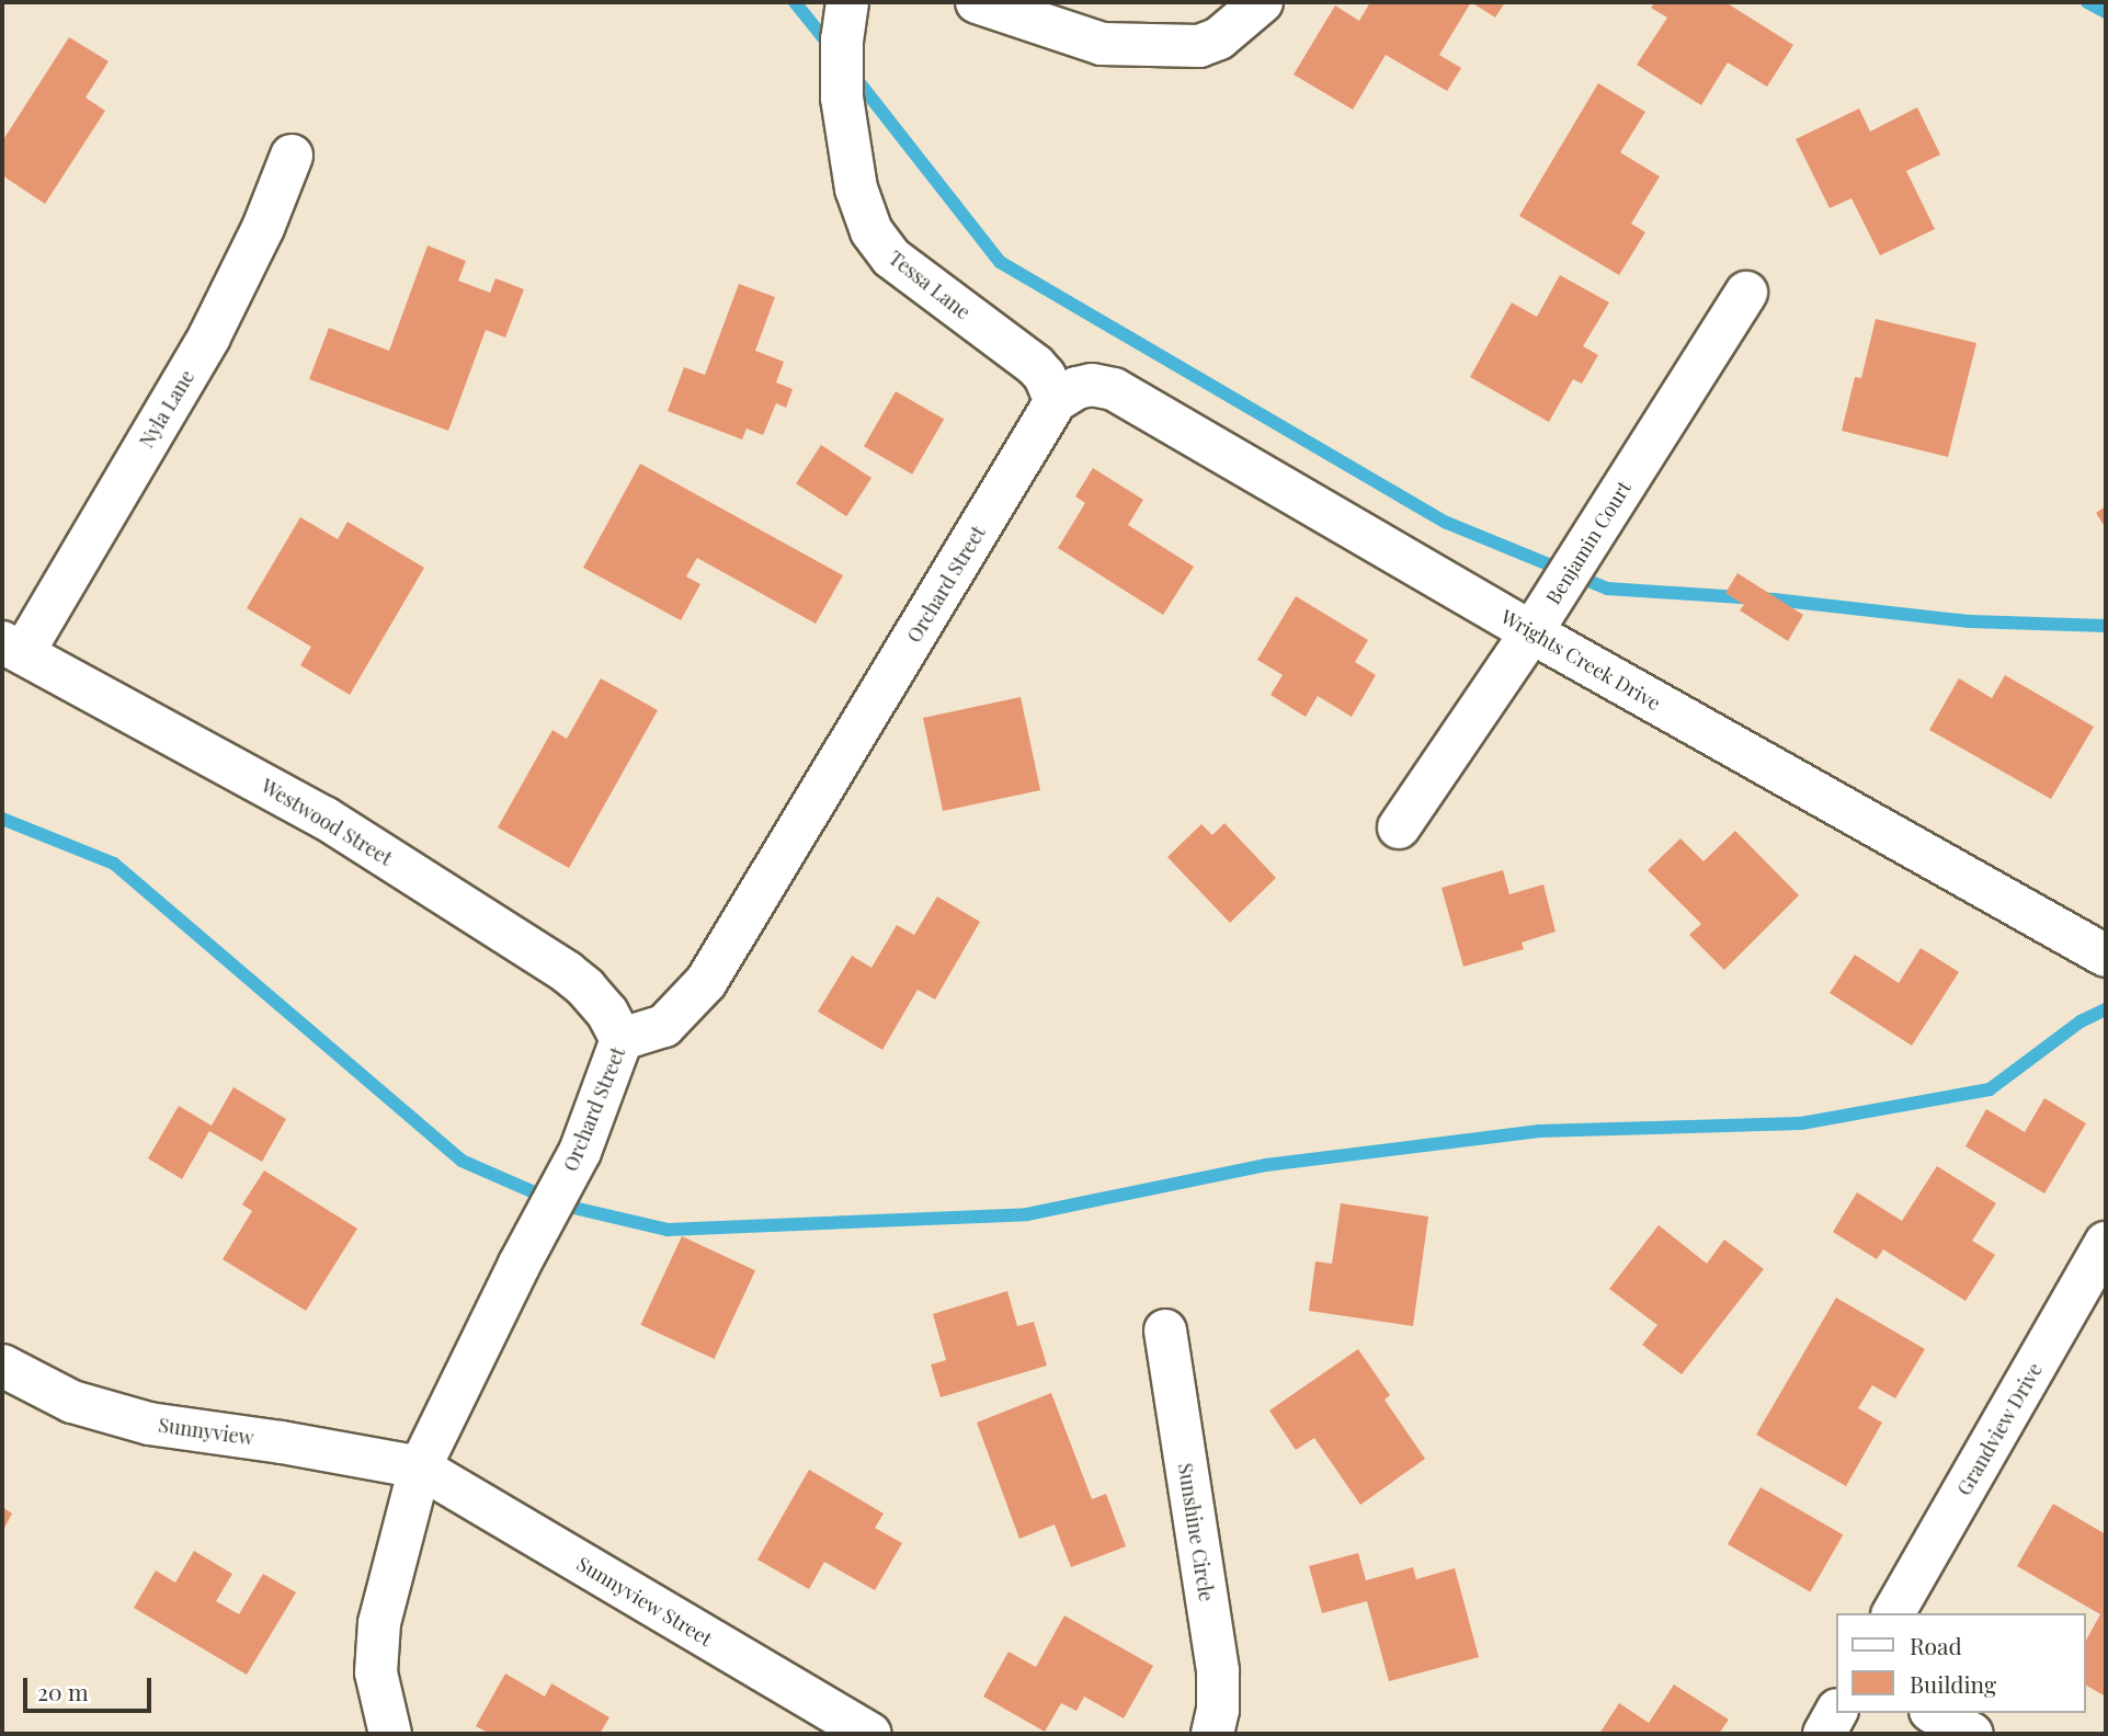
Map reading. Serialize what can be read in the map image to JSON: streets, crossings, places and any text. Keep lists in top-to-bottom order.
{
  "streets": {
    "street": [
      "Tessa Lane",
      "Nyla Lane",
      "Benjamin Court",
      "Orchard Street",
      "Wrights Creek Drive",
      "Westwood Street",
      "Grandview Drive",
      "Sunnyview",
      "Sunshine Circle",
      "Sunnyview Street"
    ]
  },
  "crossings": [
    ["Tessa Lane", "Orchard Street"],
    ["Tessa Lane", "Wrights Creek Drive"],
    ["Nyla Lane", "Westwood Street"],
    ["Benjamin Court", "Wrights Creek Drive"],
    ["Orchard Street", "Wrights Creek Drive"],
    ["Orchard Street", "Westwood Street"],
    ["Orchard Street", "Sunnyview"],
    ["Orchard Street", "Sunnyview Street"],
    ["Sunnyview", "Sunnyview Street"]
  ],
  "legend": ["Road", "Building"],
  "scale_bar": "20 m"
}
